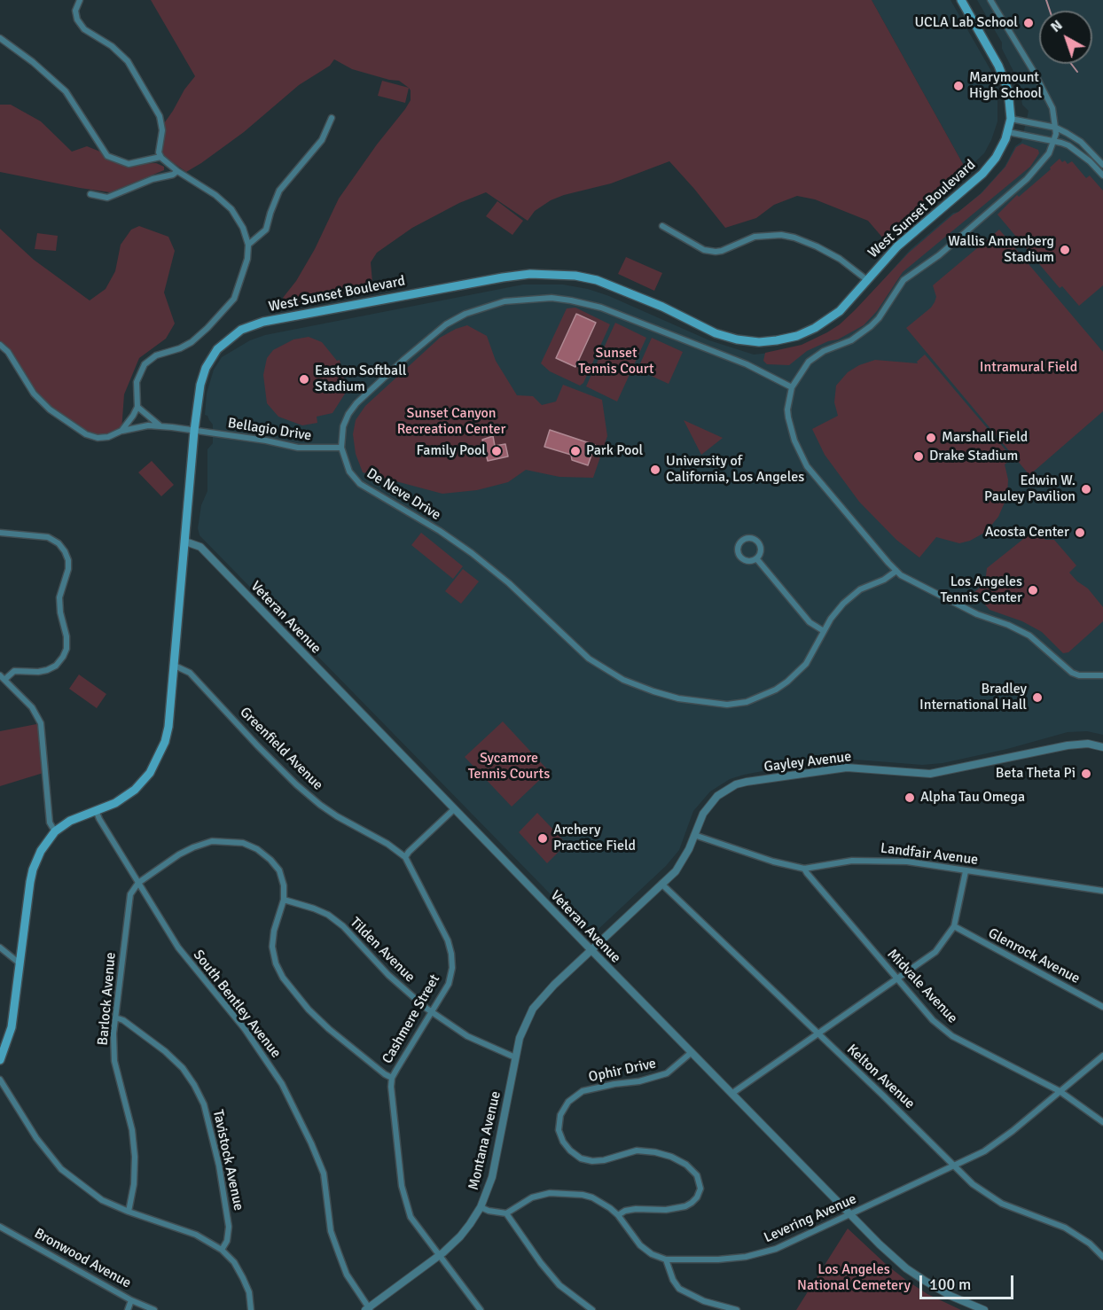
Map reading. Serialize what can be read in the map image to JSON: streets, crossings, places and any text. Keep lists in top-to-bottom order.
{
  "streets": {
    "main road": ["West Sunset Boulevard"],
    "street": [
      "Bellagio Drive",
      "De Neve Drive",
      "Veteran Avenue",
      "Greenfield Avenue",
      "Gayley Avenue",
      "Landfair Avenue",
      "Tilden Avenue",
      "Glenrock Avenue",
      "Midvale Avenue",
      "Barlock Avenue",
      "South Bentley Avenue",
      "Cashmere Street",
      "Ophir Drive",
      "Kelton Avenue",
      "Montana Avenue",
      "Tavistock Avenue",
      "Levering Avenue",
      "Bronwood Avenue"
    ]
  },
  "crossings": [
    ["West Sunset Boulevard", "Bellagio Drive"],
    ["West Sunset Boulevard", "Veteran Avenue"],
    ["West Sunset Boulevard", "Greenfield Avenue"],
    ["West Sunset Boulevard", "South Bentley Avenue"],
    ["Bellagio Drive", "De Neve Drive"],
    ["Veteran Avenue", "Gayley Avenue"],
    ["Veteran Avenue", "Ophir Drive"],
    ["Veteran Avenue", "Montana Avenue"],
    ["Veteran Avenue", "Levering Avenue"],
    ["Greenfield Avenue", "Cashmere Street"],
    ["Gayley Avenue", "Landfair Avenue"],
    ["Gayley Avenue", "Kelton Avenue"],
    ["Gayley Avenue", "Montana Avenue"],
    ["Landfair Avenue", "Midvale Avenue"],
    ["Tilden Avenue", "Cashmere Street"],
    ["Tilden Avenue", "Montana Avenue"],
    ["Midvale Avenue", "Levering Avenue"],
    ["Barlock Avenue", "South Bentley Avenue"],
    ["Barlock Avenue", "Tavistock Avenue"],
    ["South Bentley Avenue", "Montana Avenue"],
    ["Cashmere Street", "Montana Avenue"],
    ["Kelton Avenue", "Levering Avenue"]
  ],
  "parks": [
    "Sunset Tennis Court",
    "Intramural Field",
    "Sunset Canyon Recreation Center",
    "Sycamore Tennis Courts",
    "Los Angeles National Cemetery"
  ],
  "places": [
    "UCLA Lab School",
    "Marymount High School",
    "Wallis Annenberg Stadium",
    "Easton Softball Stadium",
    "Marshall Field",
    "Family Pool",
    "Park Pool",
    "Drake Stadium",
    "University of California, Los Angeles",
    "Edwin W. Pauley Pavilion",
    "Acosta Center",
    "Los Angeles Tennis Center",
    "Bradley International Hall",
    "Beta Theta Pi",
    "Alpha Tau Omega",
    "Archery Practice Field"
  ],
  "scale_bar": "100 m",
  "north": "top left"
}
